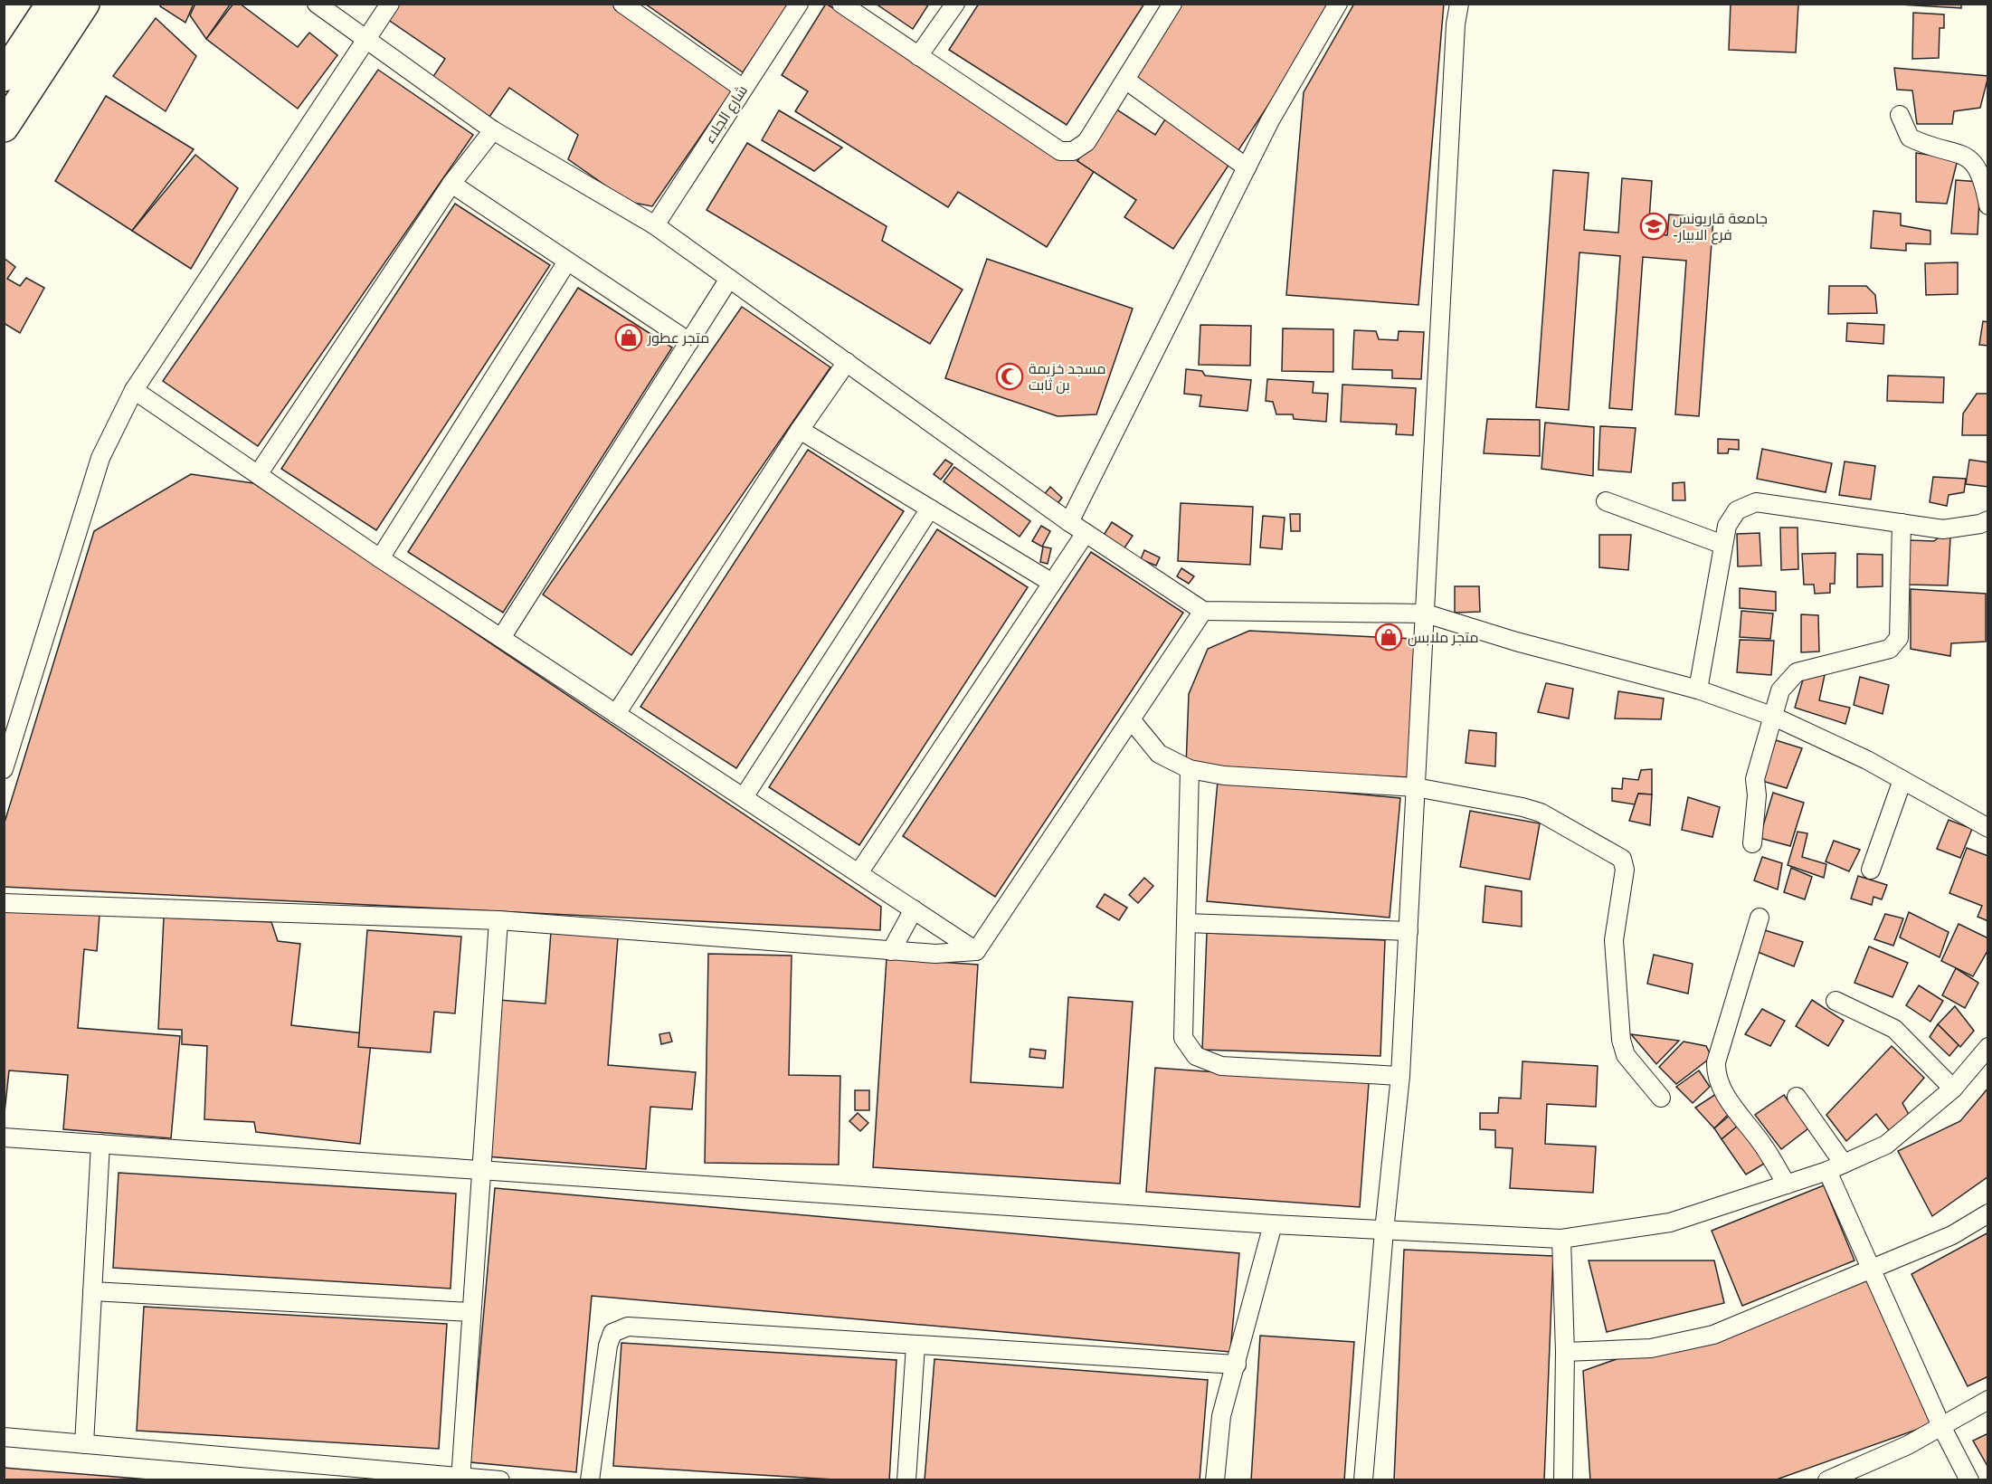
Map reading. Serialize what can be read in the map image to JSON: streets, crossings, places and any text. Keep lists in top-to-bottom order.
{
  "streets": {
    "street": ["شارع الجلاء"]
  },
  "places": {
    "school or university": ["جامعة قاريونس -فرع الابيار"],
    "shop": ["متجر عطور", "متجر ملابس"],
    "mosque": ["مسجد خزيمة بن ثابت"]
  }
}
